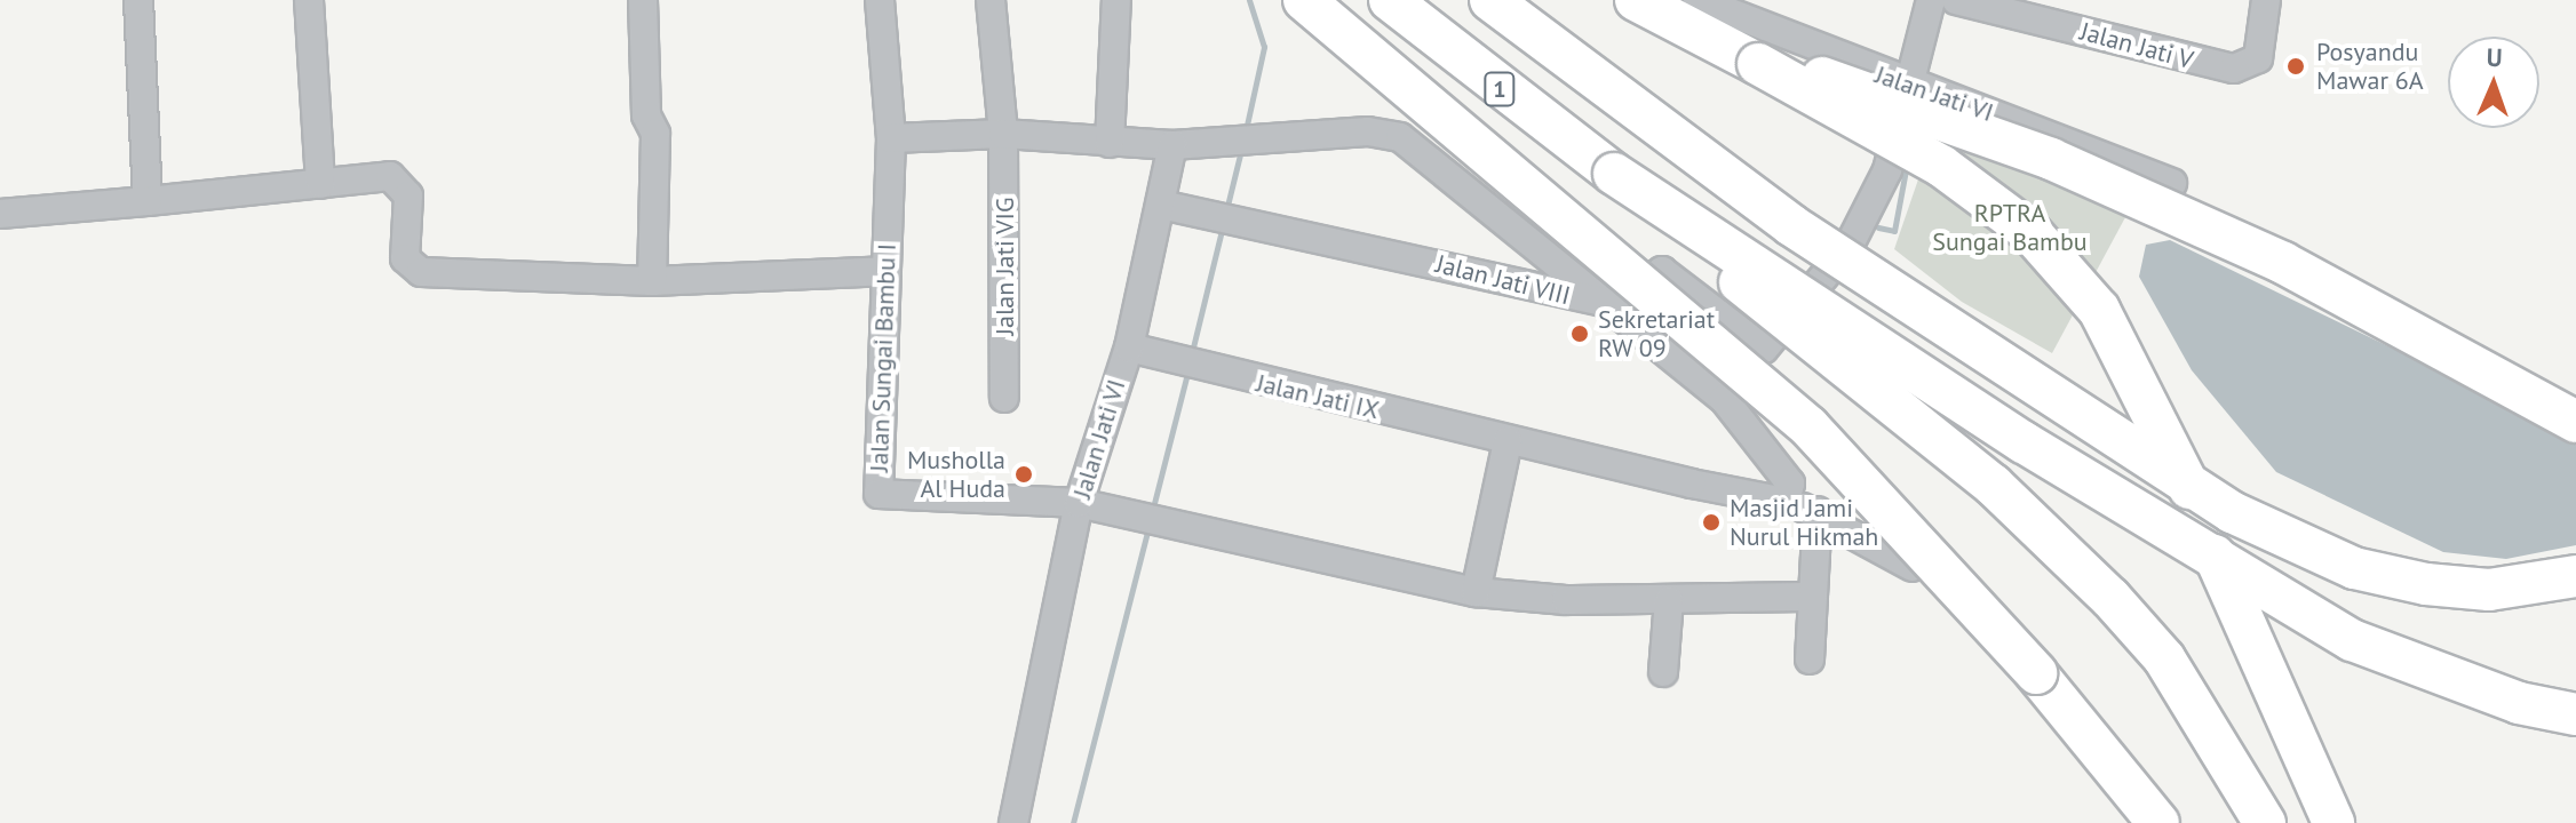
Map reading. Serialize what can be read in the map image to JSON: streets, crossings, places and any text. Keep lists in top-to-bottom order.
{
  "streets": {
    "highway": ["1"],
    "street": [
      "Jalan Jati V",
      "Jalan Jati VI",
      "Jalan Jati VIG",
      "Jalan Jati VIII",
      "Jalan Sungai Bambu I",
      "Jalan Jati IX"
    ]
  },
  "crossings": [
    ["Jalan Jati VI", "Jalan Jati VIII"],
    ["Jalan Jati VI", "Jalan Sungai Bambu I"],
    ["Jalan Jati VI", "Jalan Jati IX"],
    ["Jalan Jati VIII", "Jalan Jati IX"]
  ],
  "parks": ["RPTRA Sungai Bambu"],
  "places": [
    "Posyandu Mawar 6A",
    "Sekretariat RW 09",
    "Musholla Al Huda",
    "Masjid Jami Nurul Hikmah"
  ],
  "north": "top"
}
